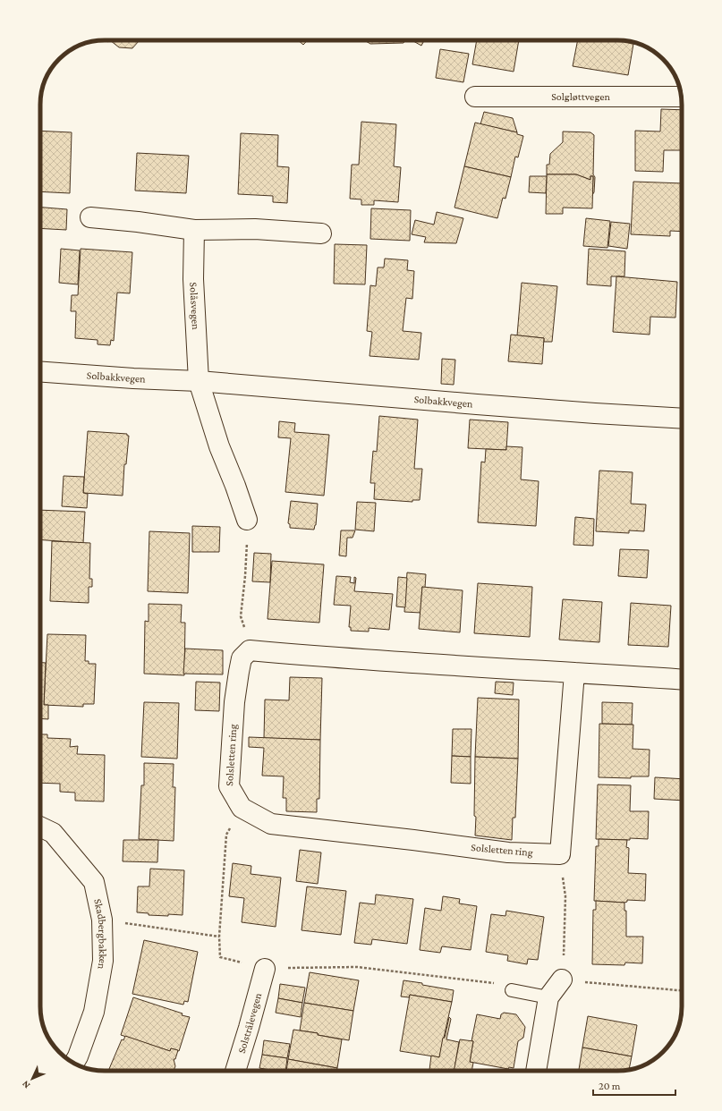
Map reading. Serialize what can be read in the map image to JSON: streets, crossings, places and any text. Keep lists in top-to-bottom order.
{
  "streets": {
    "street": [
      "Solgløttvegen",
      "Solåsvegen",
      "Solbakkvegen",
      "Solsletten ring",
      "Skadbergbakken",
      "Solstrålevegen"
    ]
  },
  "crossings": [
    ["Solåsvegen", "Solbakkvegen"]
  ],
  "scale_bar": "20 m",
  "north": "bottom left"
}
